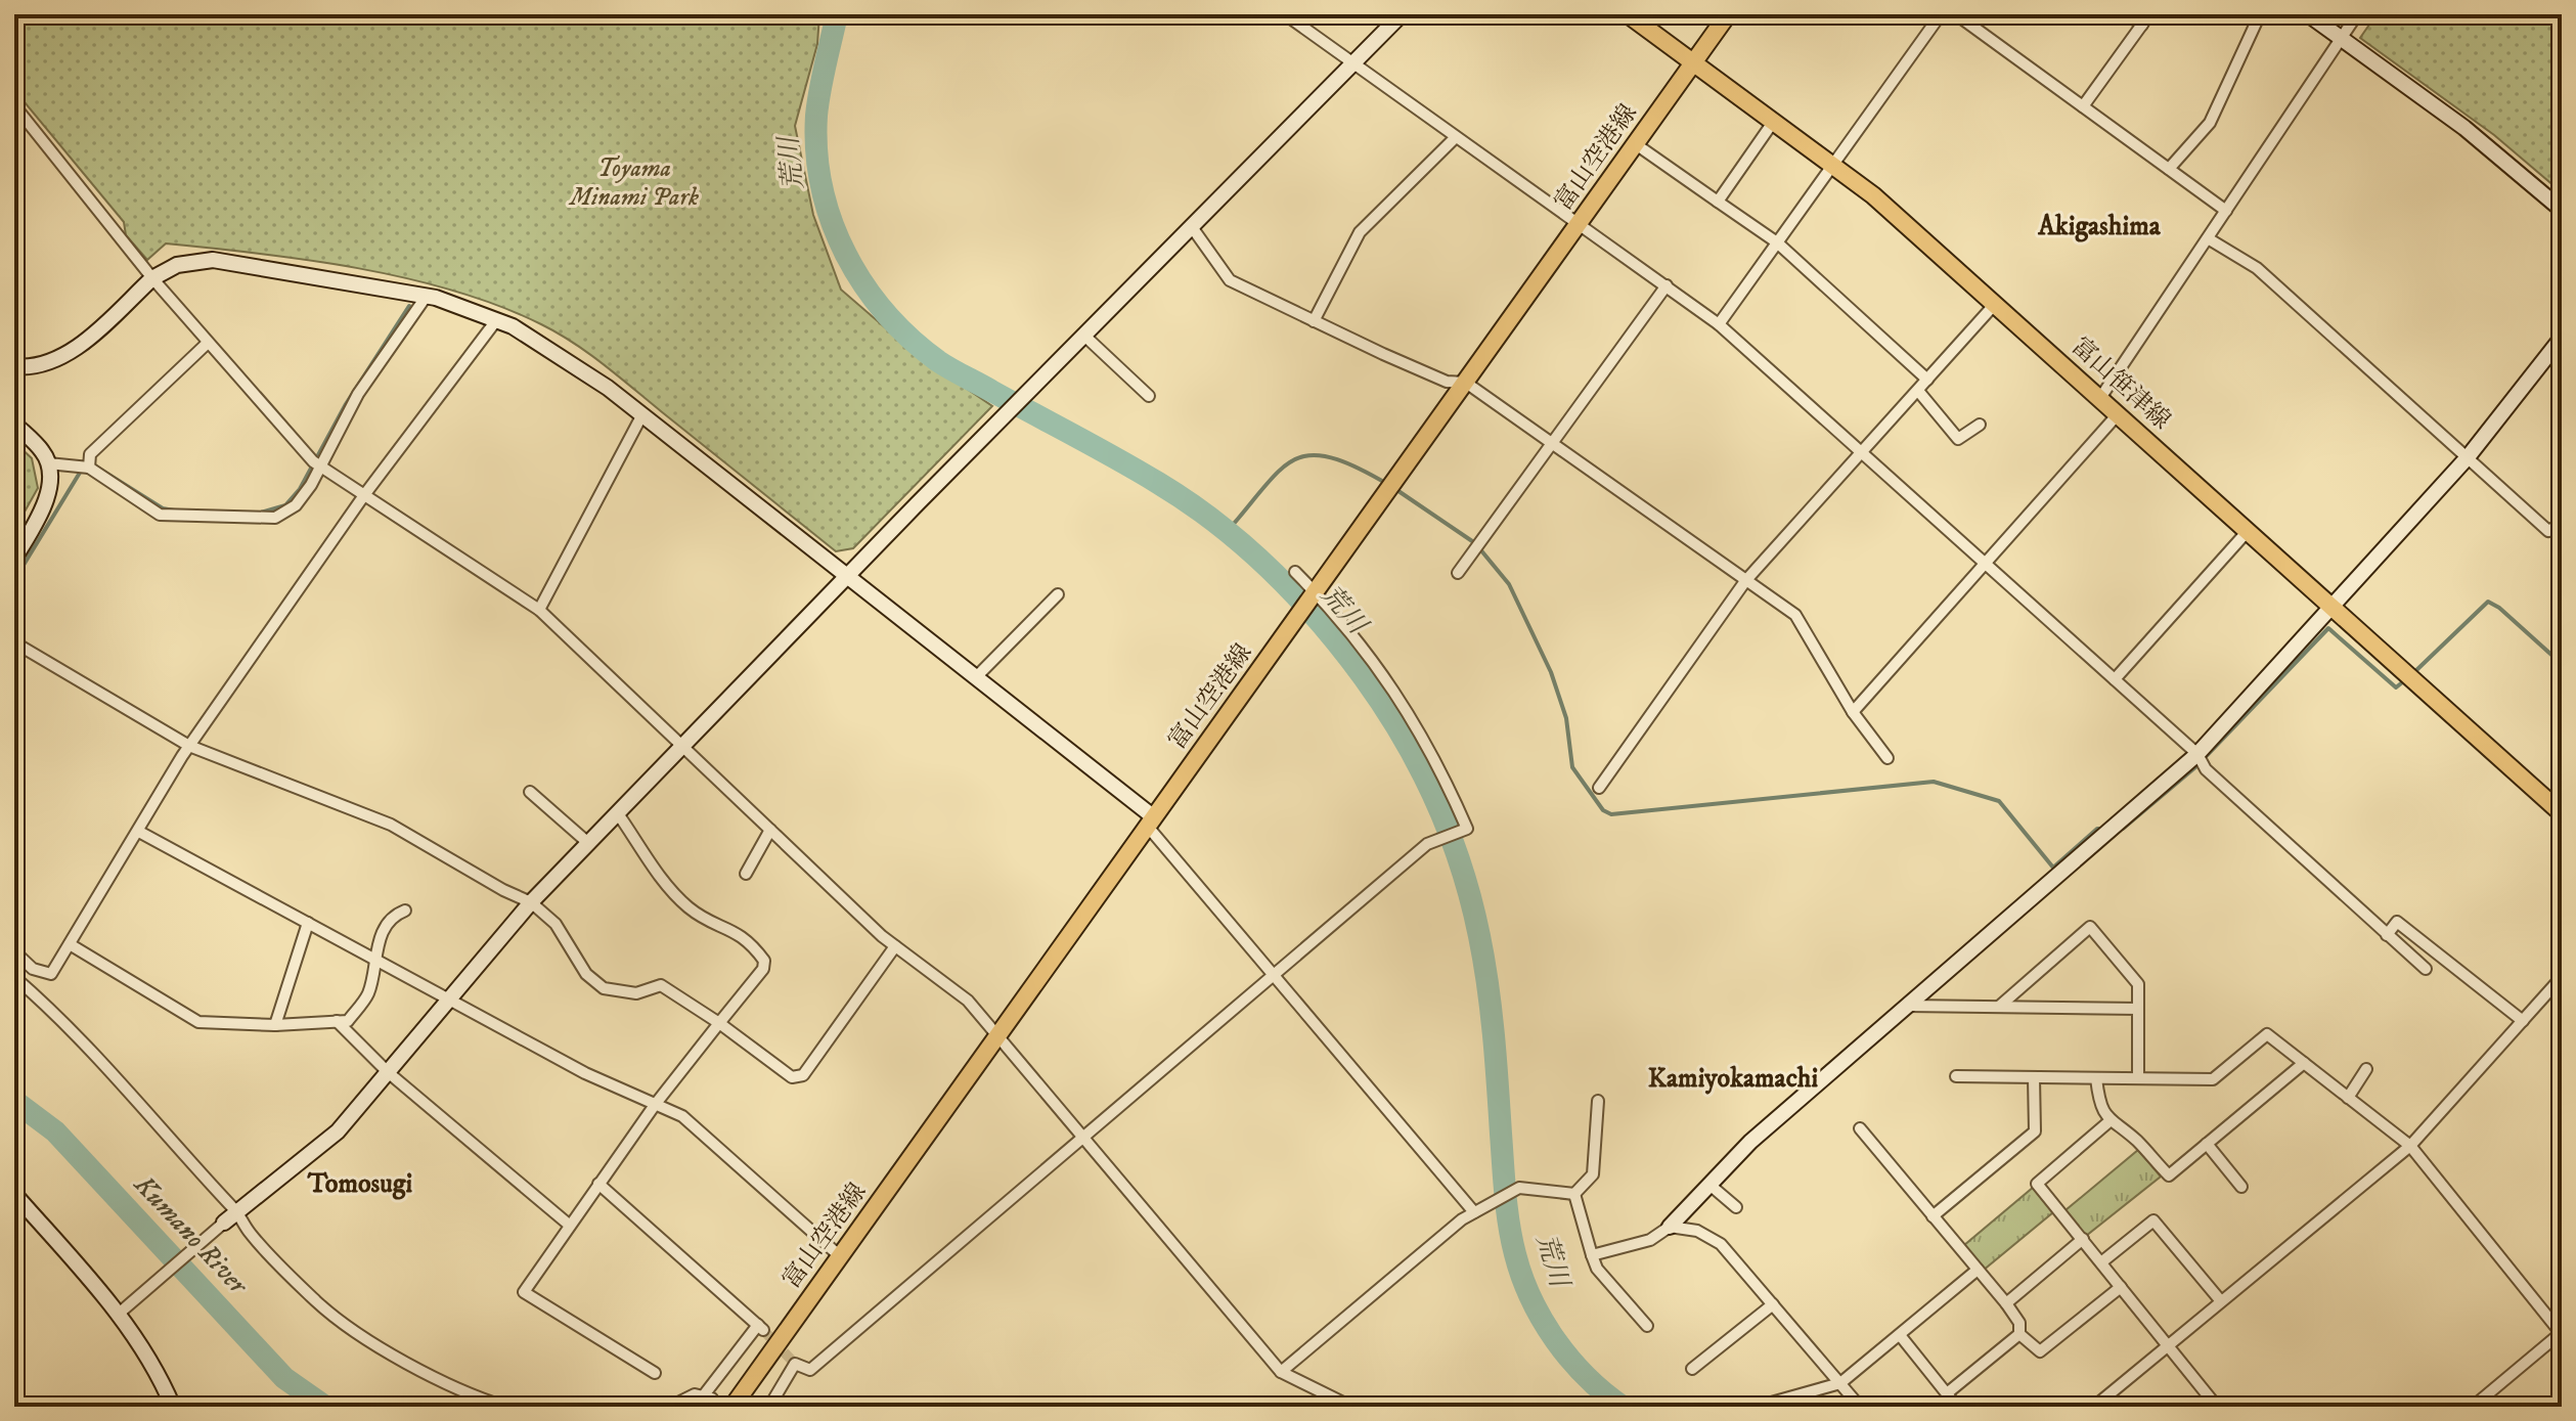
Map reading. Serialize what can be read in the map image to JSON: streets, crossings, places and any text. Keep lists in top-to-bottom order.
{
  "streets": {
    "main road": ["富山空港線", "富山笹津線"]
  },
  "crossings": [
    ["富山空港線", "富山笹津線"]
  ],
  "districts": ["Akigashima", "Kamiyokamachi", "Tomosugi"],
  "water": ["荒川", "Kumano River"],
  "parks": ["Toyama Minami Park"]
}
